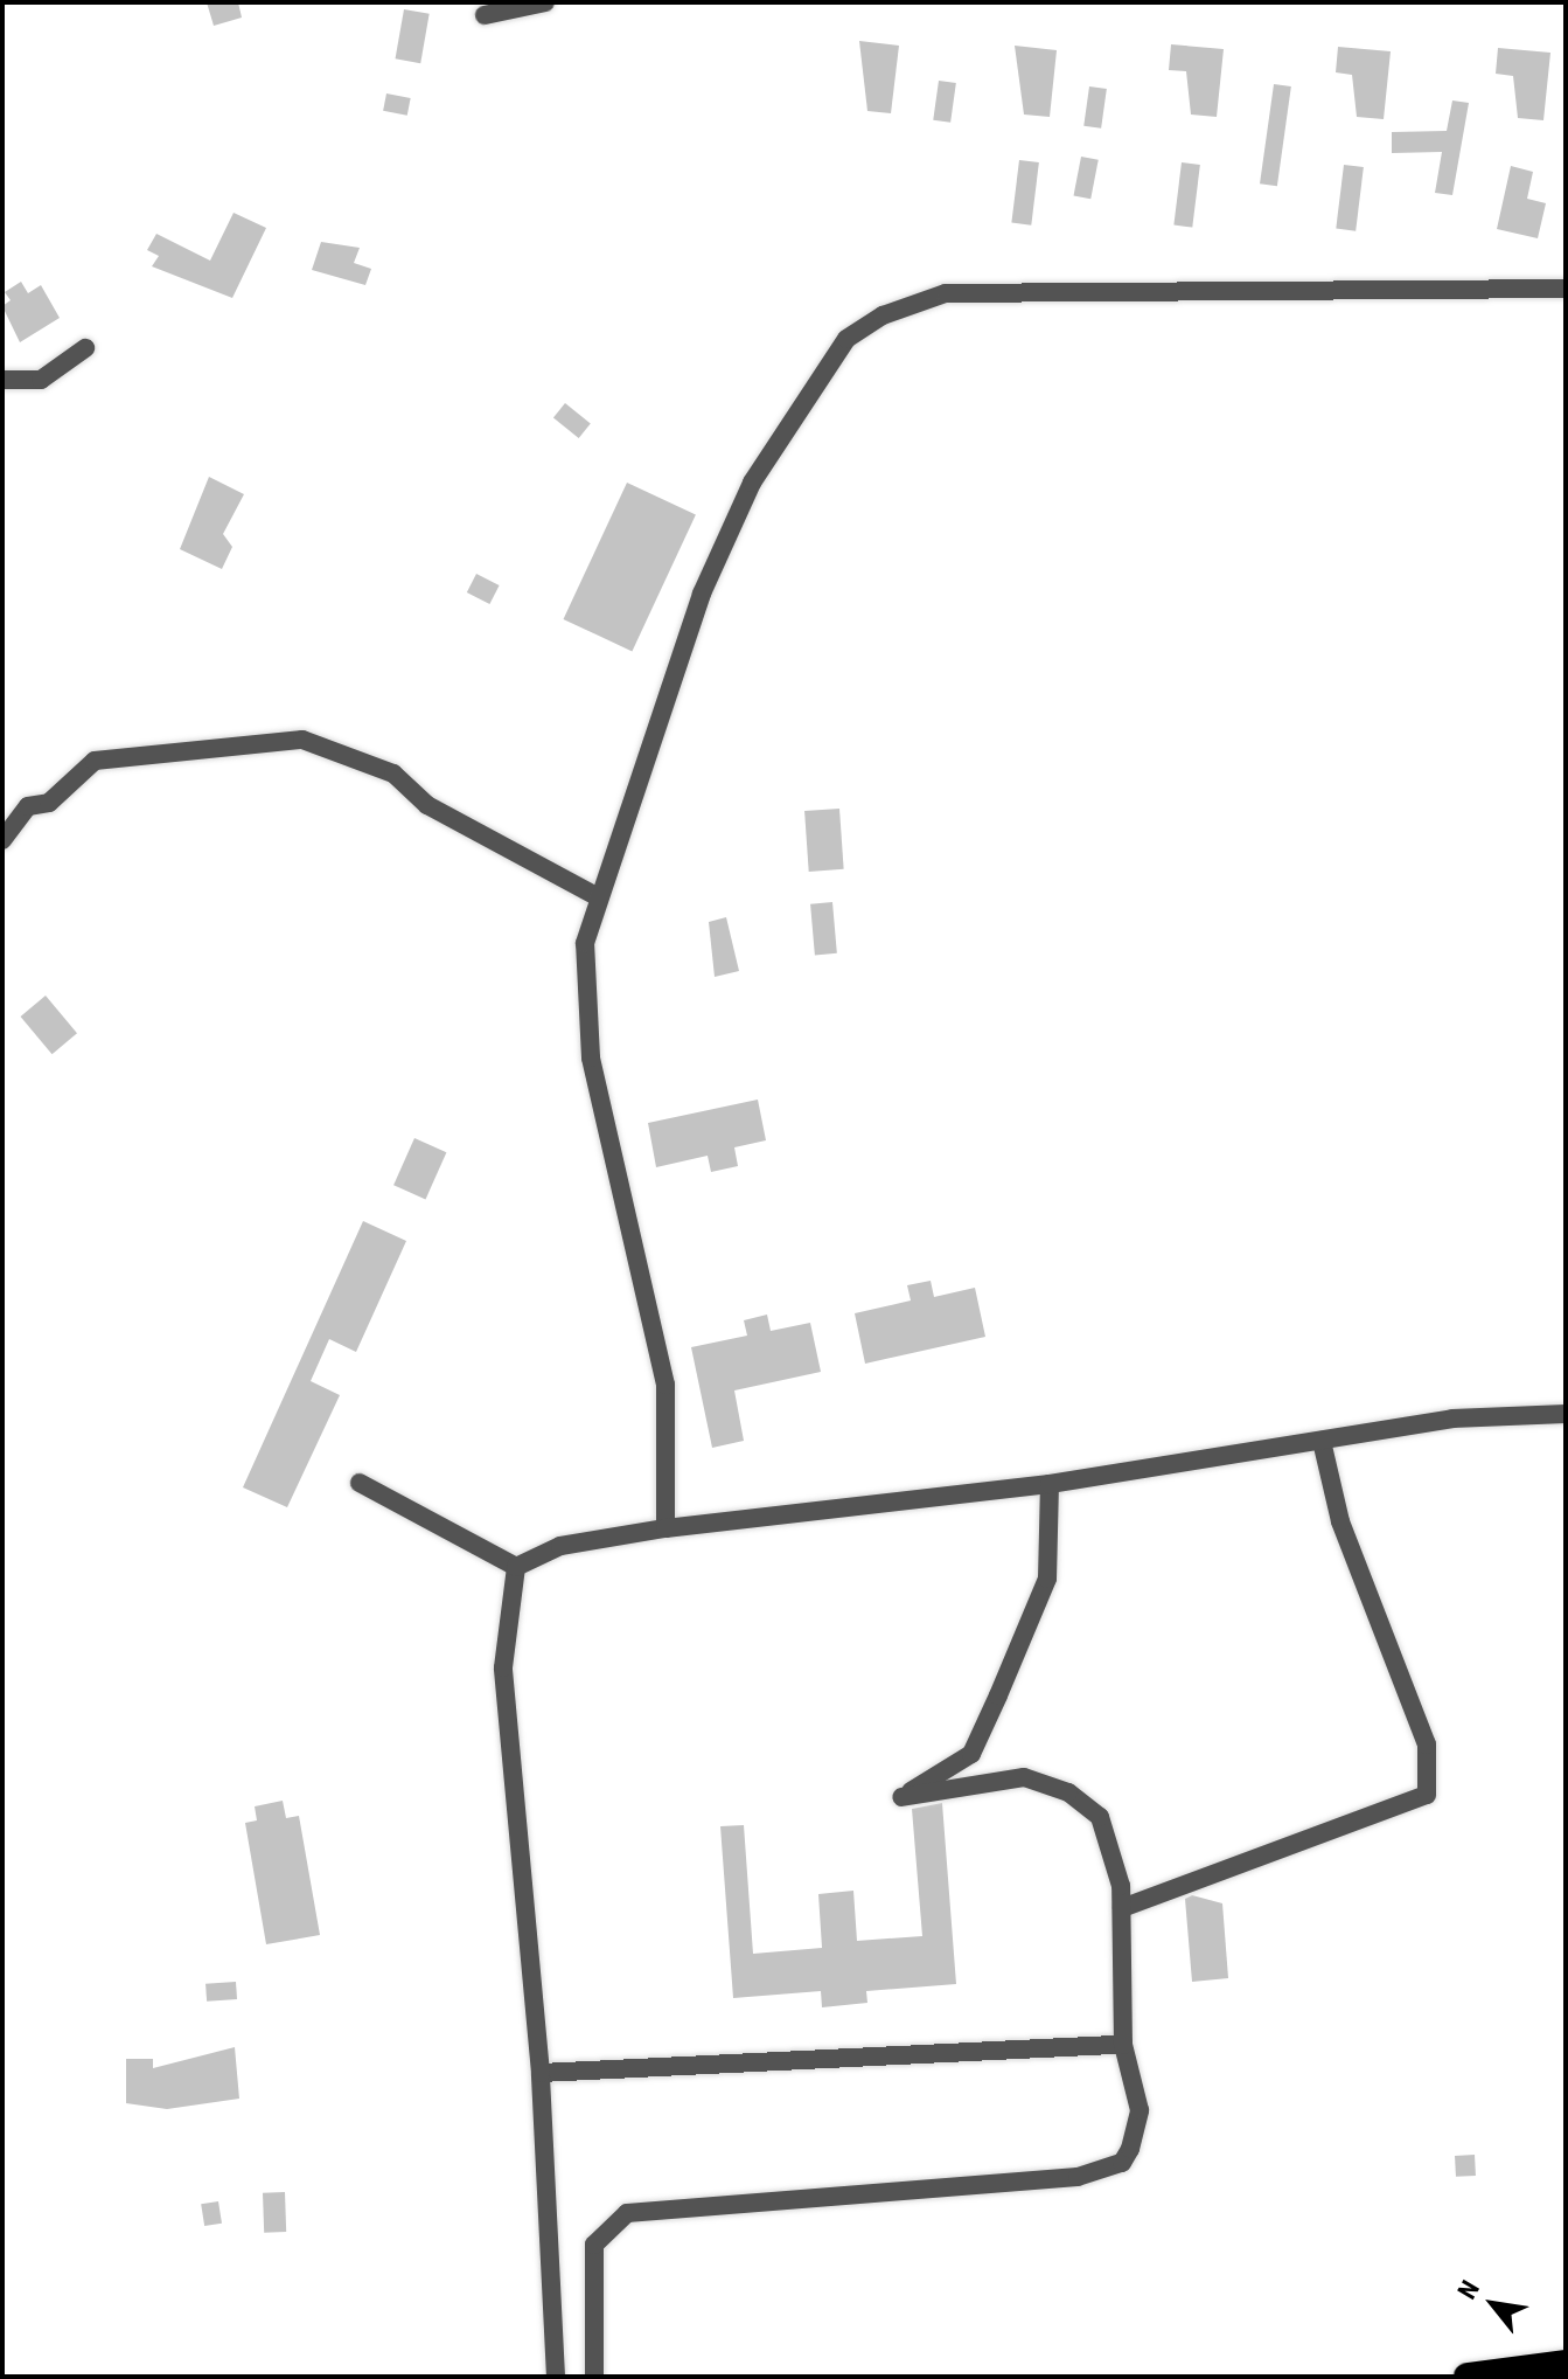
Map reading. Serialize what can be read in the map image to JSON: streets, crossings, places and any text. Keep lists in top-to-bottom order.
{
  "north": "top left"
}
